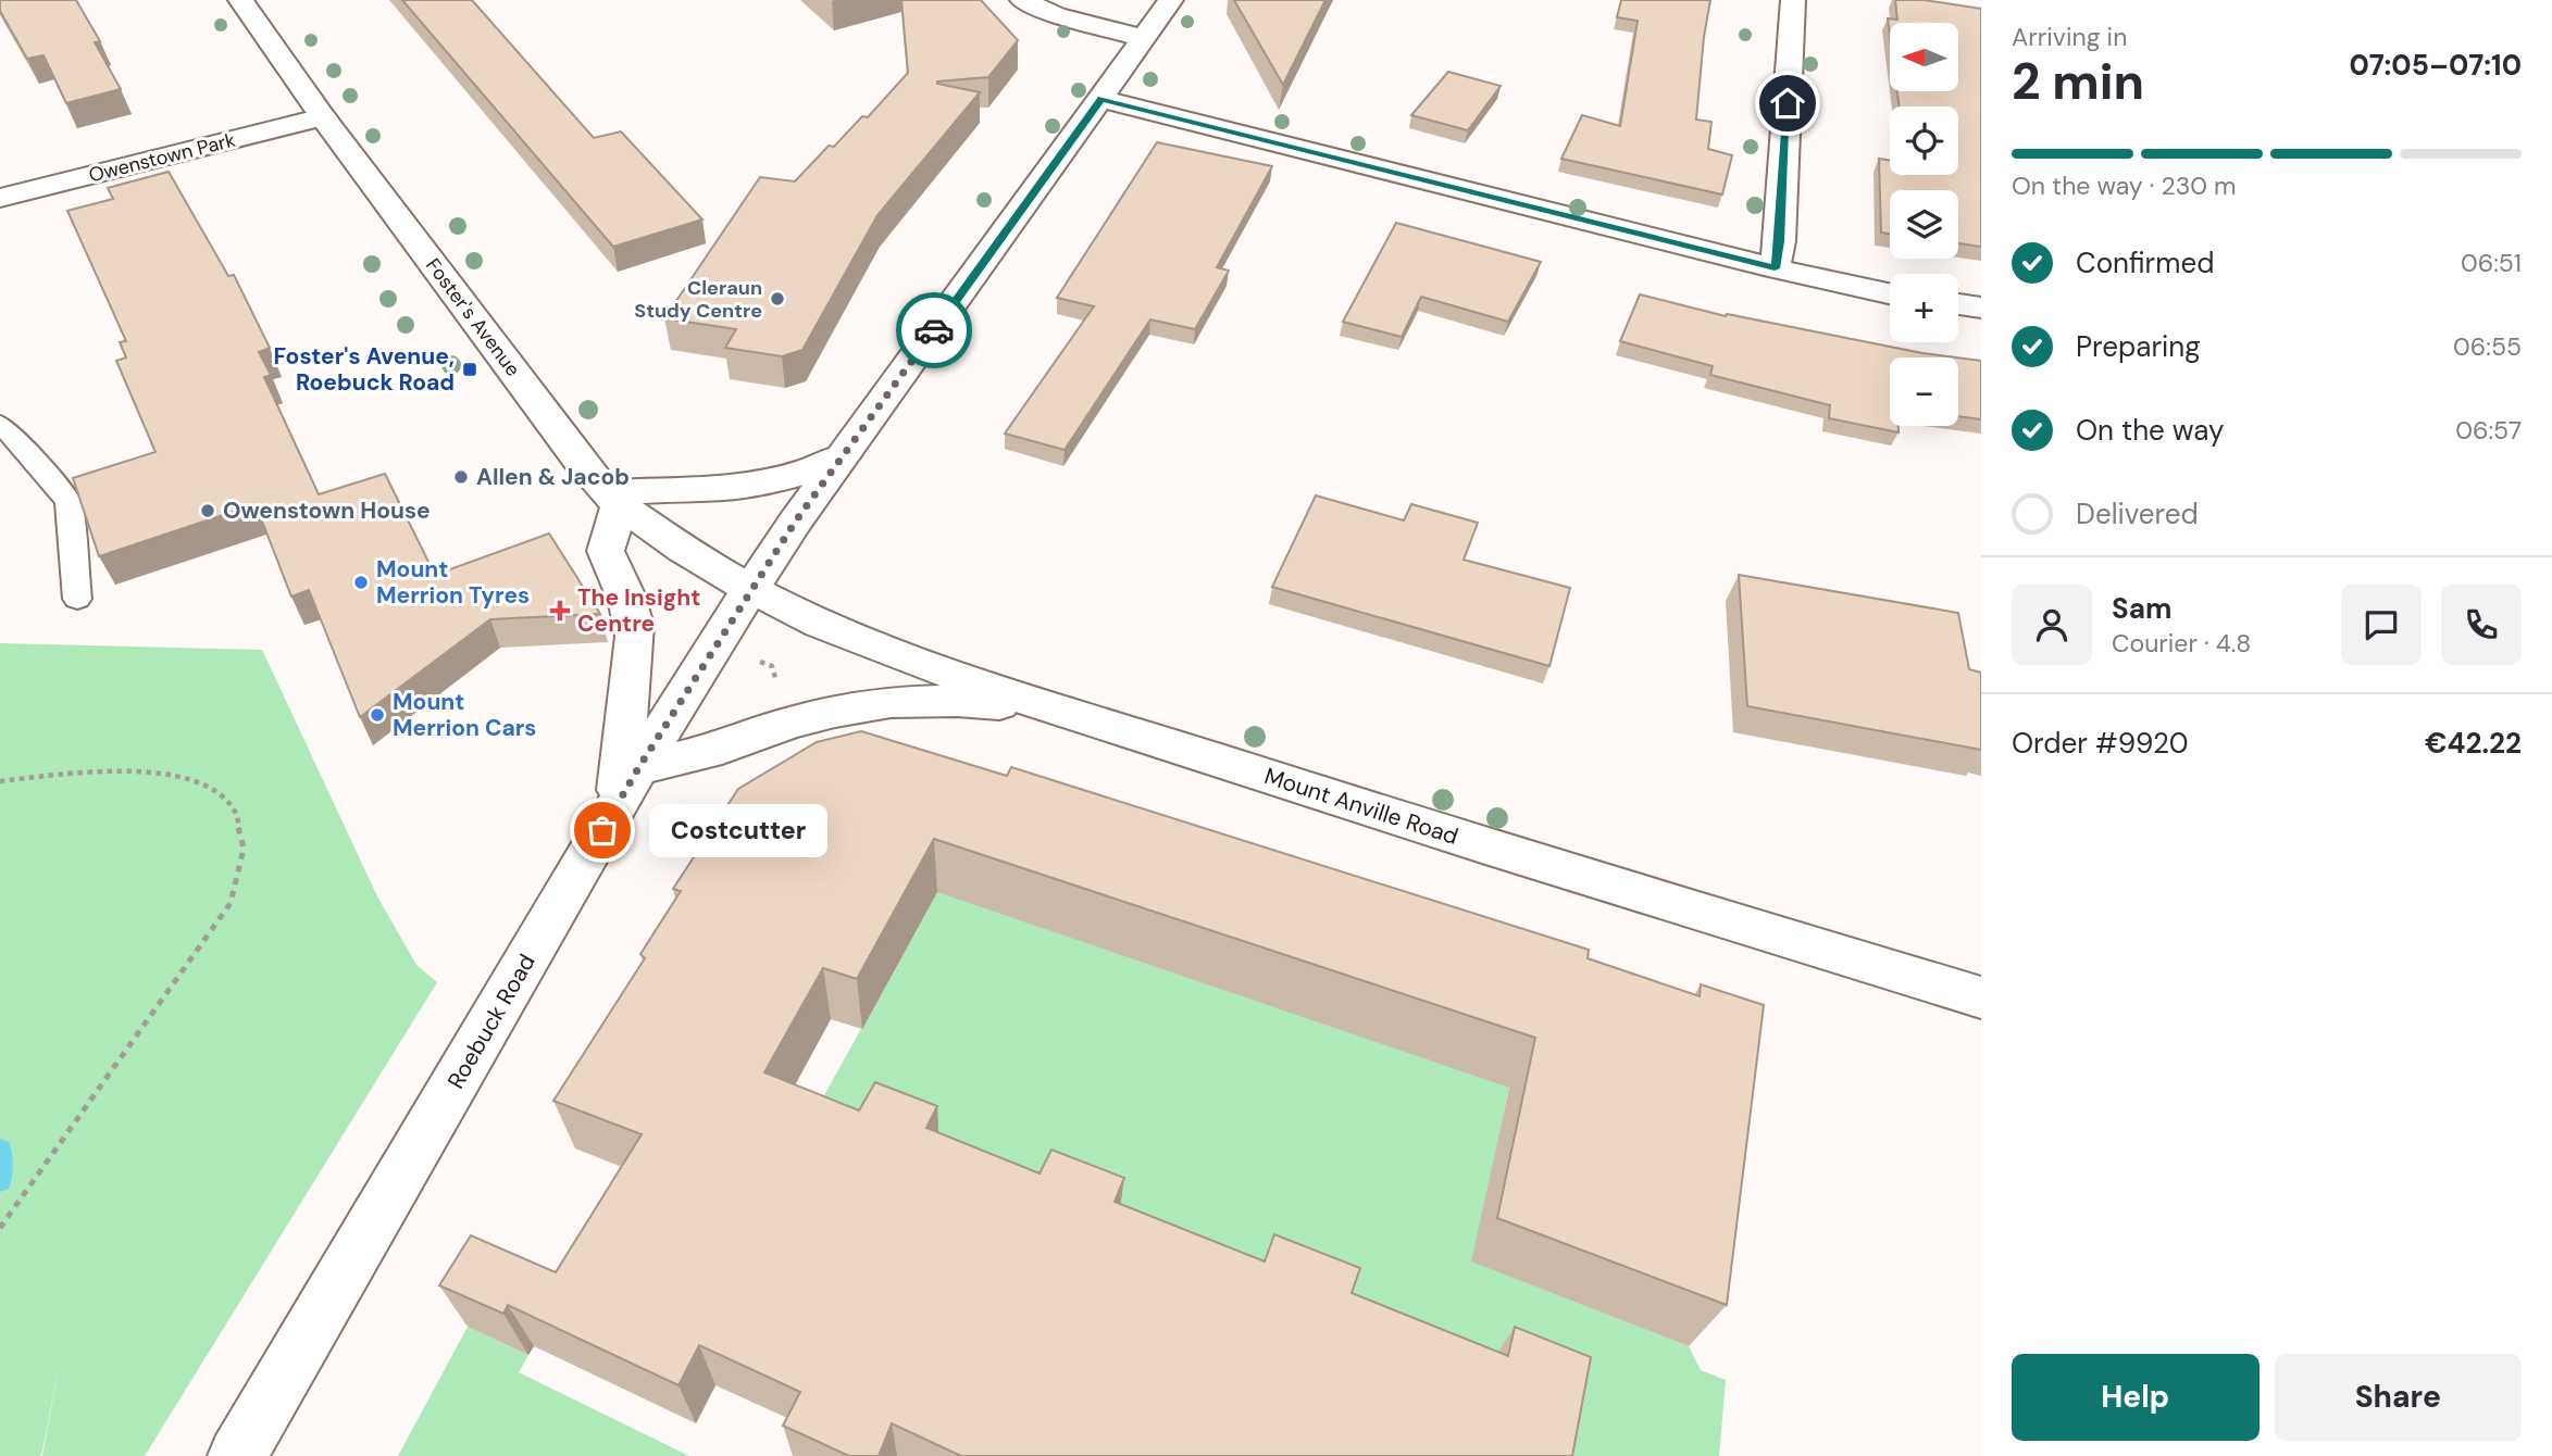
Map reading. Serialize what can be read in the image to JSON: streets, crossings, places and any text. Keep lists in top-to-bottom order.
{
  "streets": {
    "street": [
      "Owenstown Park",
      "Foster's Avenue",
      "Mount Anville Road",
      "Roebuck Road"
    ]
  },
  "crossings": [
    ["Owenstown Park", "Foster's Avenue"],
    ["Foster's Avenue", "Mount Anville Road"],
    ["Foster's Avenue", "Roebuck Road"],
    ["Mount Anville Road", "Roebuck Road"]
  ],
  "places": {
    "other": [
      "Cleraun Study Centre",
      "Allen & Jacob",
      "Owenstown House",
      "Mount Merrion Tyres",
      "Mount Merrion Cars",
      "Costcutter"
    ],
    "transit": ["Foster's Avenue, Roebuck Road"],
    "health": ["The Insight Centre"]
  },
  "north": "left",
  "page": {
    "heading": ["2 min", "Arriving in", "07:05–07:10"],
    "panel": [
      "Sam",
      "Courier · 4.8",
      "Order #9920",
      "€42.22"
    ],
    "map_buttons": ["+", "−"],
    "bar": "On the way · 230 m",
    "list": [
      ["Confirmed", "06:51"],
      ["Preparing", "06:55"],
      ["On the way", "06:57"],
      "Delivered"
    ],
    "bubble": "Costcutter",
    "buttons": ["Help", "Share"]
  }
}
